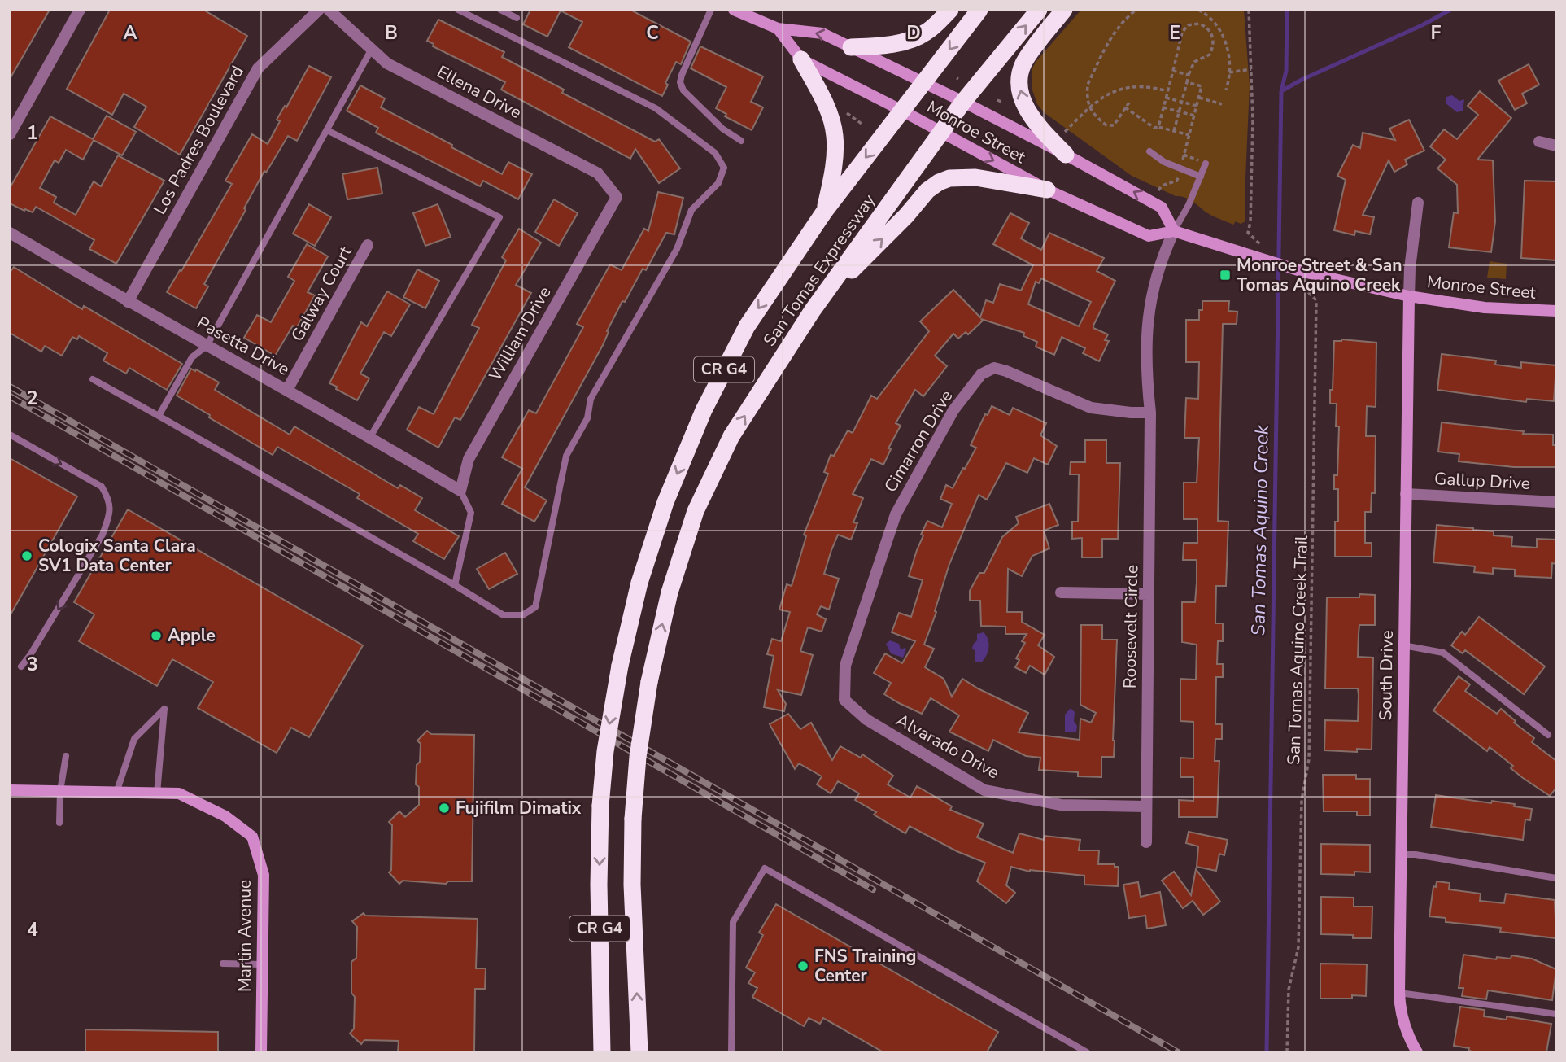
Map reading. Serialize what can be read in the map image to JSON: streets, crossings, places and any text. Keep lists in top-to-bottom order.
{
  "streets": {
    "highway": ["San Tomas Expressway", "CR G4"],
    "main road": ["Monroe Street", "South Drive", "Martin Avenue"],
    "street": [
      "Ellena Drive",
      "Los Padres Boulevard",
      "Galway Court",
      "William Drive",
      "Pasetta Drive",
      "Cimarron Drive",
      "Gallup Drive",
      "Roosevelt Circle",
      "Alvarado Drive"
    ],
    "path": ["San Tomas Aquino Creek Trail"]
  },
  "crossings": [
    ["Ellena Drive", "William Drive"],
    ["Monroe Street", "San Tomas Expressway"],
    ["Monroe Street", "Roosevelt Circle"],
    ["Monroe Street", "South Drive"],
    ["Los Padres Boulevard", "Pasetta Drive"],
    ["Galway Court", "Pasetta Drive"],
    ["William Drive", "Pasetta Drive"],
    ["Cimarron Drive", "Roosevelt Circle"],
    ["Cimarron Drive", "Alvarado Drive"],
    ["Gallup Drive", "South Drive"],
    ["Roosevelt Circle", "Alvarado Drive"]
  ],
  "water": ["San Tomas Aquino Creek"],
  "places": {
    "transit": ["Monroe Street & San Tomas Aquino Creek"],
    "other": [
      "Cologix Santa Clara SV1 Data Center",
      "Apple",
      "Fujifilm Dimatix",
      "FNS Training Center"
    ]
  },
  "grid": {
    "columns": [
      "A",
      "B",
      "C",
      "D",
      "E",
      "F"
    ],
    "rows": [
      "1",
      "2",
      "3",
      "4"
    ]
  }
}
